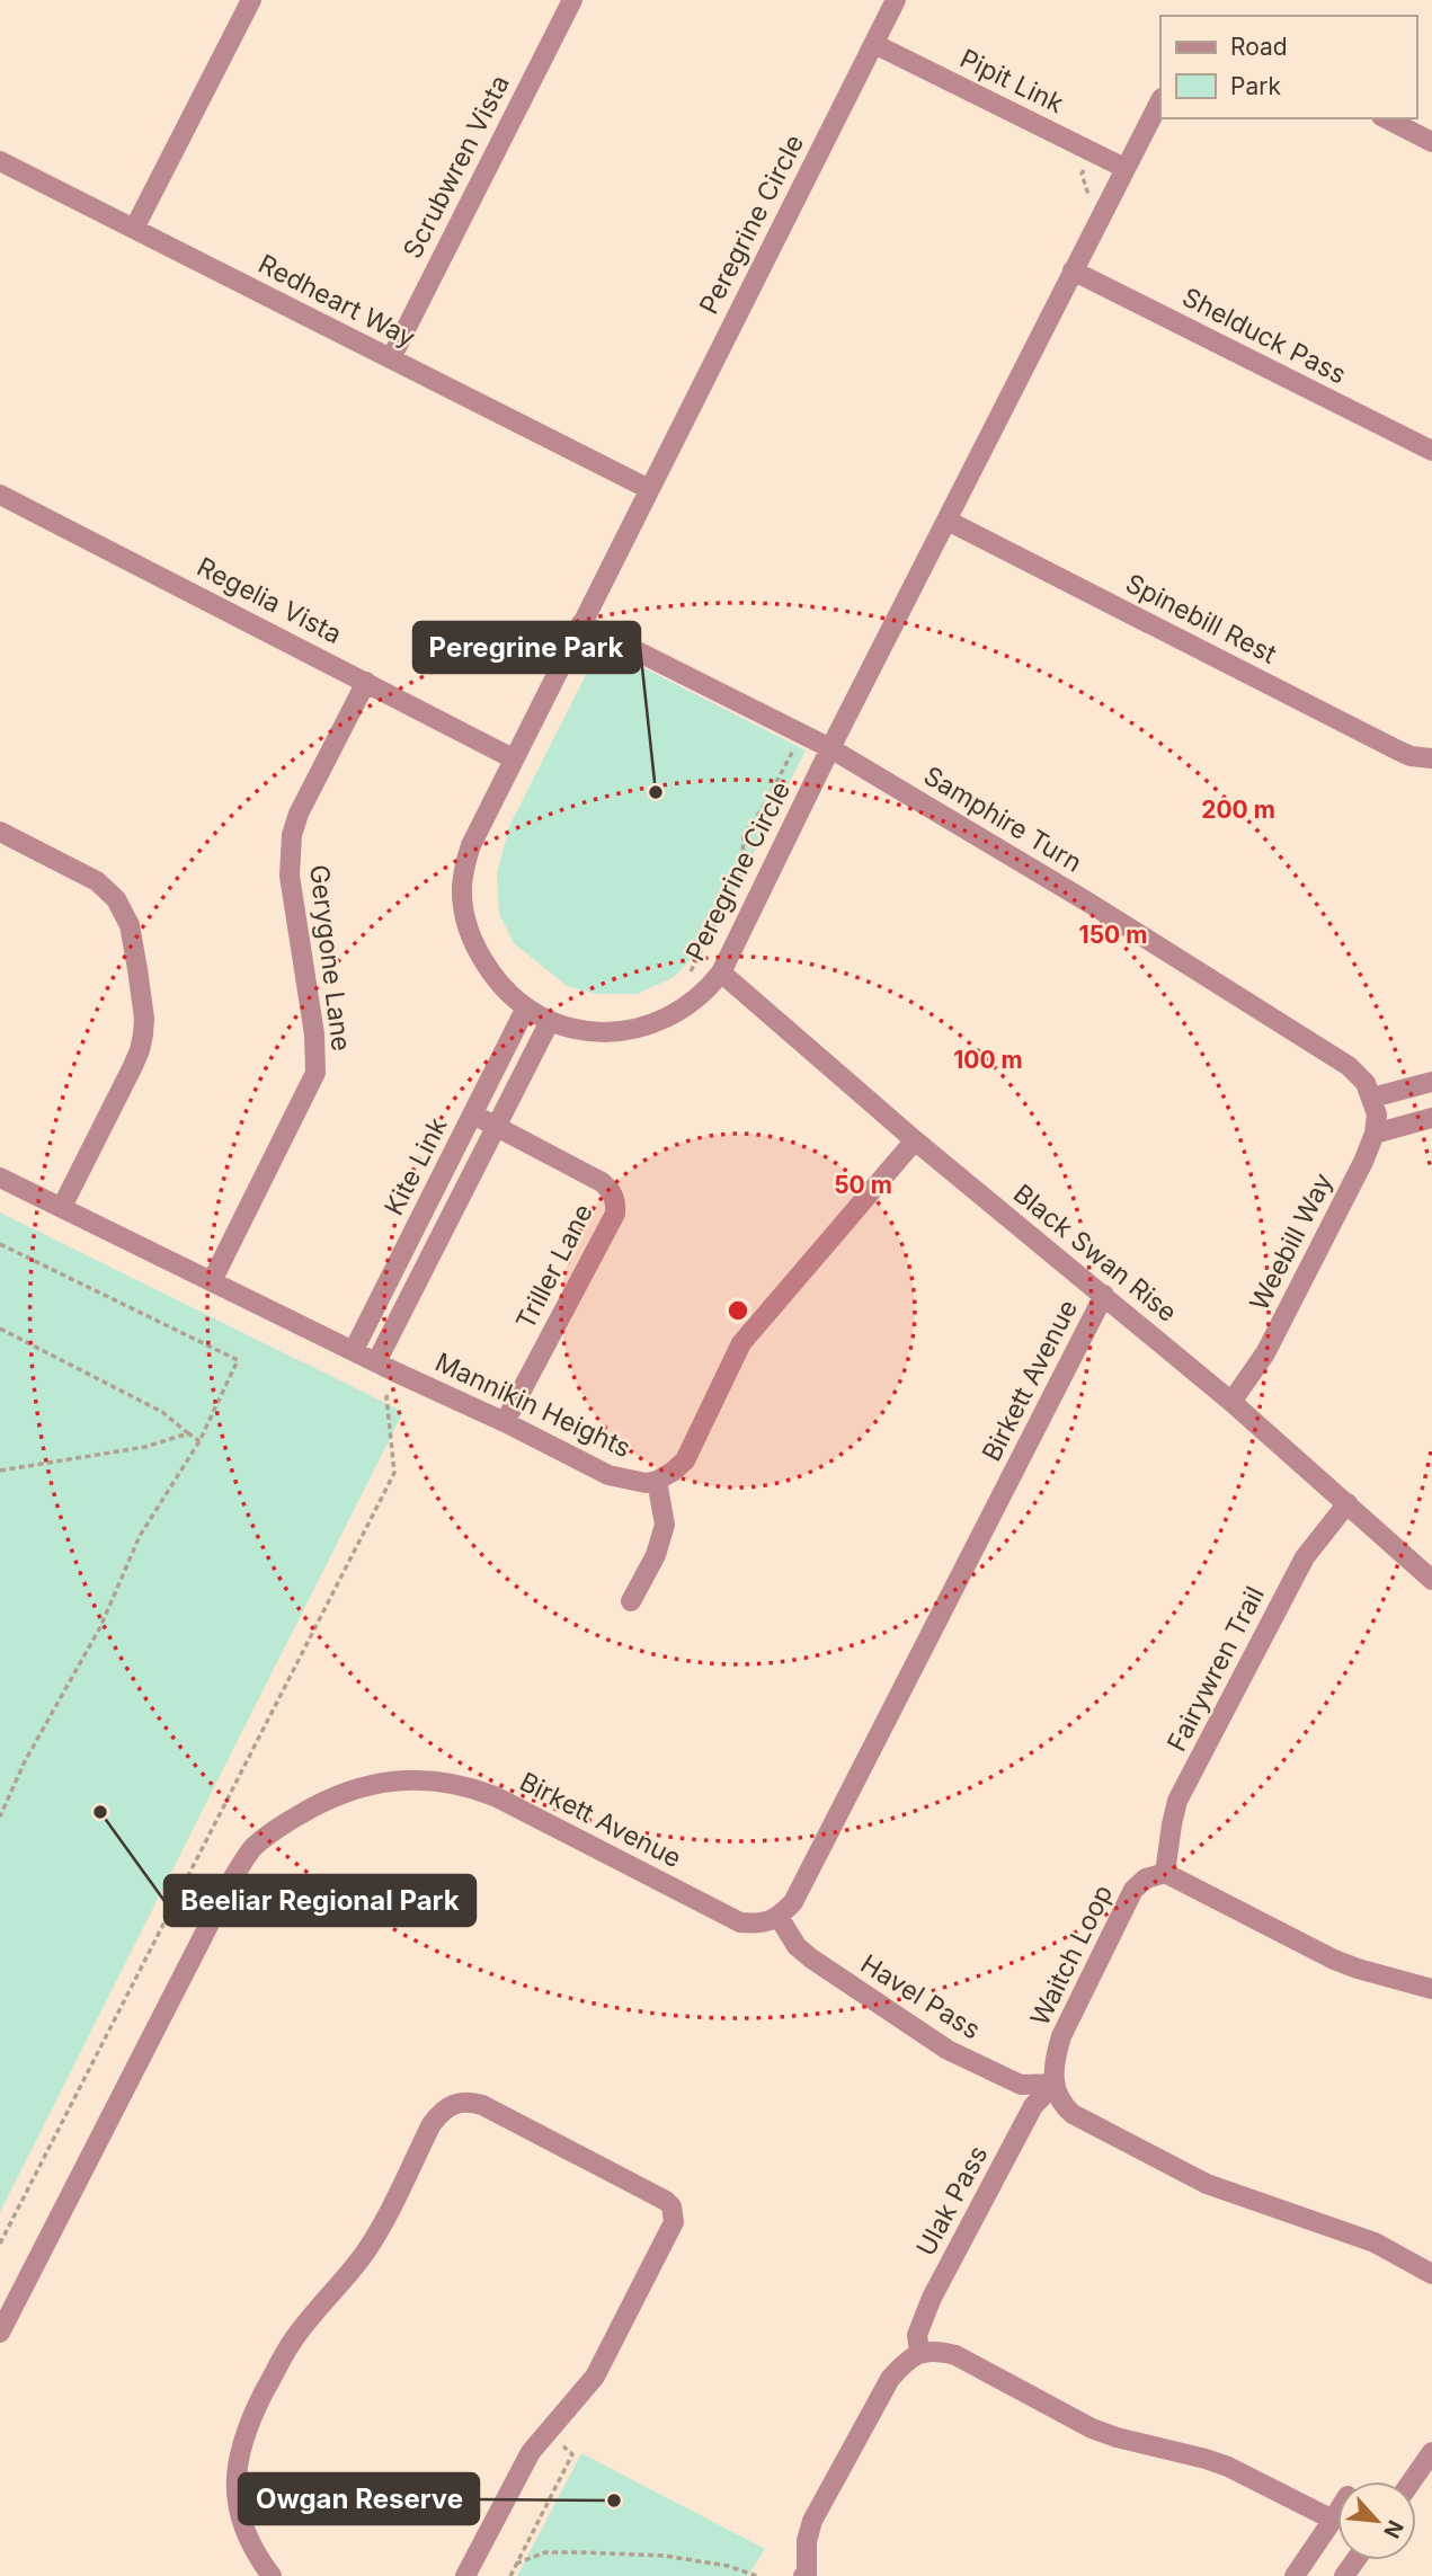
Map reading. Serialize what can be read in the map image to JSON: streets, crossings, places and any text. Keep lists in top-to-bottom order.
{
  "streets": {
    "street": [
      "Pipit Link",
      "Scrubwren Vista",
      "Peregrine Circle",
      "Redheart Way",
      "Shelduck Pass",
      "Regelia Vista",
      "Spinebill Rest",
      "Samphire Turn",
      "Gerygone Lane",
      "Kite Link",
      "Weebill Way",
      "Black Swan Rise",
      "Triller Lane",
      "Birkett Avenue",
      "Mannikin Heights",
      "Fairywren Trail",
      "Waitch Loop",
      "Havel Pass",
      "Ulak Pass"
    ]
  },
  "crossings": [
    ["Pipit Link", "Peregrine Circle"],
    ["Scrubwren Vista", "Redheart Way"],
    ["Peregrine Circle", "Redheart Way"],
    ["Peregrine Circle", "Shelduck Pass"],
    ["Peregrine Circle", "Regelia Vista"],
    ["Peregrine Circle", "Spinebill Rest"],
    ["Peregrine Circle", "Samphire Turn"],
    ["Peregrine Circle", "Kite Link"],
    ["Peregrine Circle", "Black Swan Rise"],
    ["Regelia Vista", "Gerygone Lane"],
    ["Samphire Turn", "Weebill Way"],
    ["Gerygone Lane", "Mannikin Heights"],
    ["Kite Link", "Triller Lane"],
    ["Kite Link", "Mannikin Heights"],
    ["Weebill Way", "Black Swan Rise"],
    ["Black Swan Rise", "Birkett Avenue"],
    ["Black Swan Rise", "Mannikin Heights"],
    ["Black Swan Rise", "Fairywren Trail"],
    ["Triller Lane", "Mannikin Heights"],
    ["Birkett Avenue", "Havel Pass"],
    ["Fairywren Trail", "Waitch Loop"],
    ["Waitch Loop", "Havel Pass"],
    ["Waitch Loop", "Ulak Pass"],
    ["Havel Pass", "Ulak Pass"]
  ],
  "places": ["Peregrine Park", "Beeliar Regional Park", "Owgan Reserve"],
  "legend": ["Road", "Park"],
  "north": "bottom right",
  "rings": [
    "200 m",
    "150 m",
    "100 m",
    "50 m"
  ]
}
